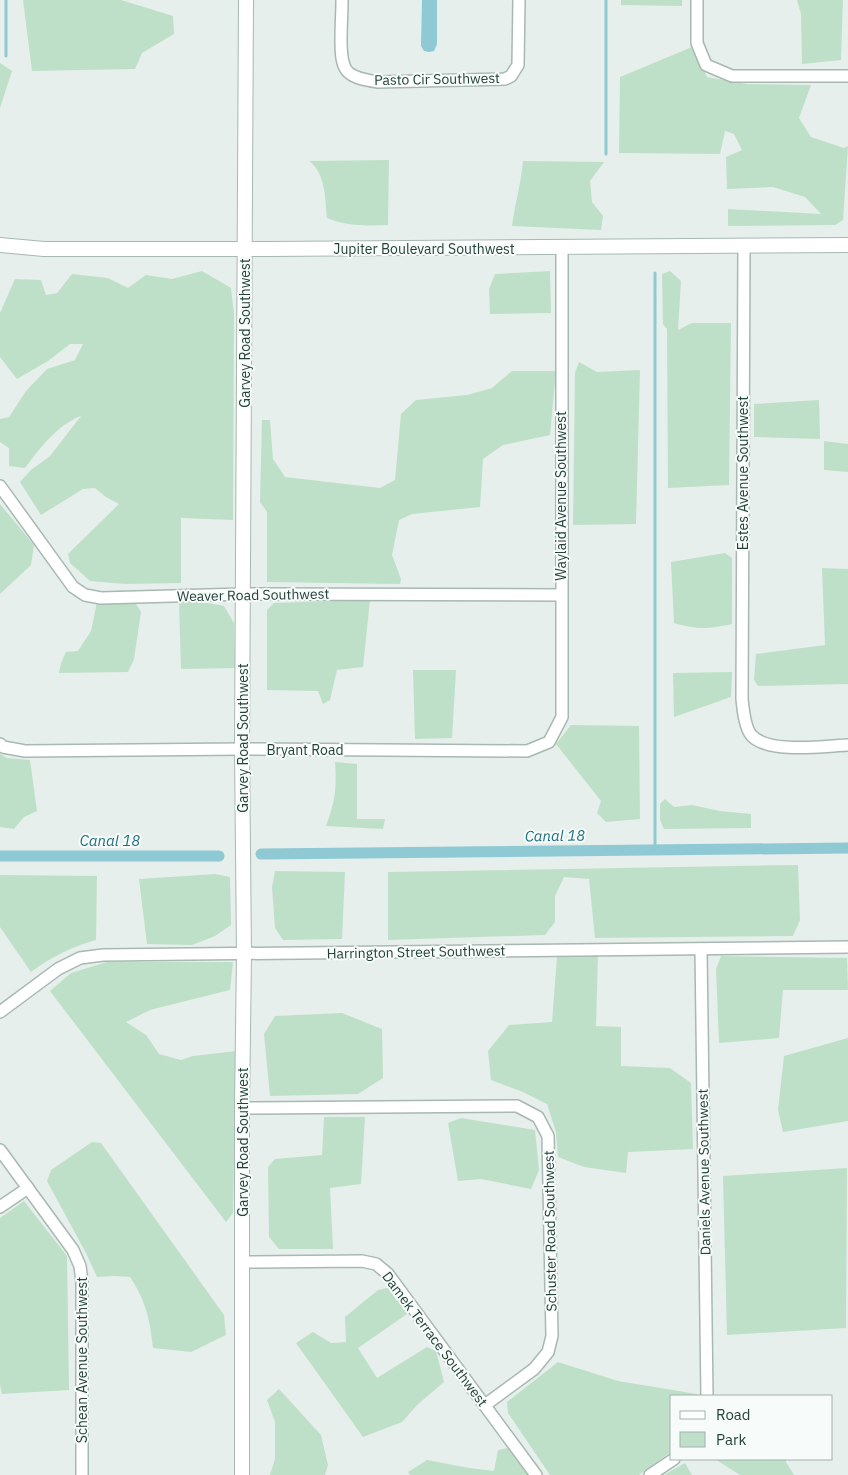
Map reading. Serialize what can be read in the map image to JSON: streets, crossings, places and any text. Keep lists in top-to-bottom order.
{
  "streets": {
    "street": [
      "Pasto Cir Southwest",
      "Jupiter Boulevard Southwest",
      "Garvey Road Southwest",
      "Estes Avenue Southwest",
      "Waylaid Avenue Southwest",
      "Weaver Road Southwest",
      "Bryant Road",
      "Harrington Street Southwest",
      "Daniels Avenue Southwest",
      "Schuster Road Southwest",
      "Damek Terrace Southwest",
      "Schean Avenue Southwest"
    ]
  },
  "crossings": [
    ["Jupiter Boulevard Southwest", "Garvey Road Southwest"],
    ["Jupiter Boulevard Southwest", "Estes Avenue Southwest"],
    ["Jupiter Boulevard Southwest", "Waylaid Avenue Southwest"],
    ["Garvey Road Southwest", "Weaver Road Southwest"],
    ["Garvey Road Southwest", "Bryant Road"],
    ["Garvey Road Southwest", "Harrington Street Southwest"],
    ["Garvey Road Southwest", "Schuster Road Southwest"],
    ["Garvey Road Southwest", "Damek Terrace Southwest"],
    ["Waylaid Avenue Southwest", "Weaver Road Southwest"],
    ["Waylaid Avenue Southwest", "Bryant Road"],
    ["Harrington Street Southwest", "Daniels Avenue Southwest"],
    ["Schuster Road Southwest", "Damek Terrace Southwest"]
  ],
  "water": ["Canal 18"],
  "legend": ["Road", "Park"]
}
